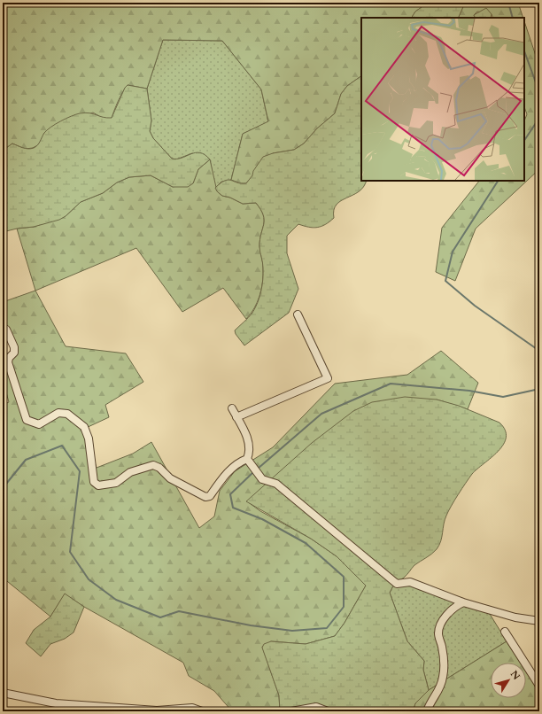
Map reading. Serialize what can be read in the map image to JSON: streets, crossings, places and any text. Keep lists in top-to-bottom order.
{
  "north": "top right"
}
